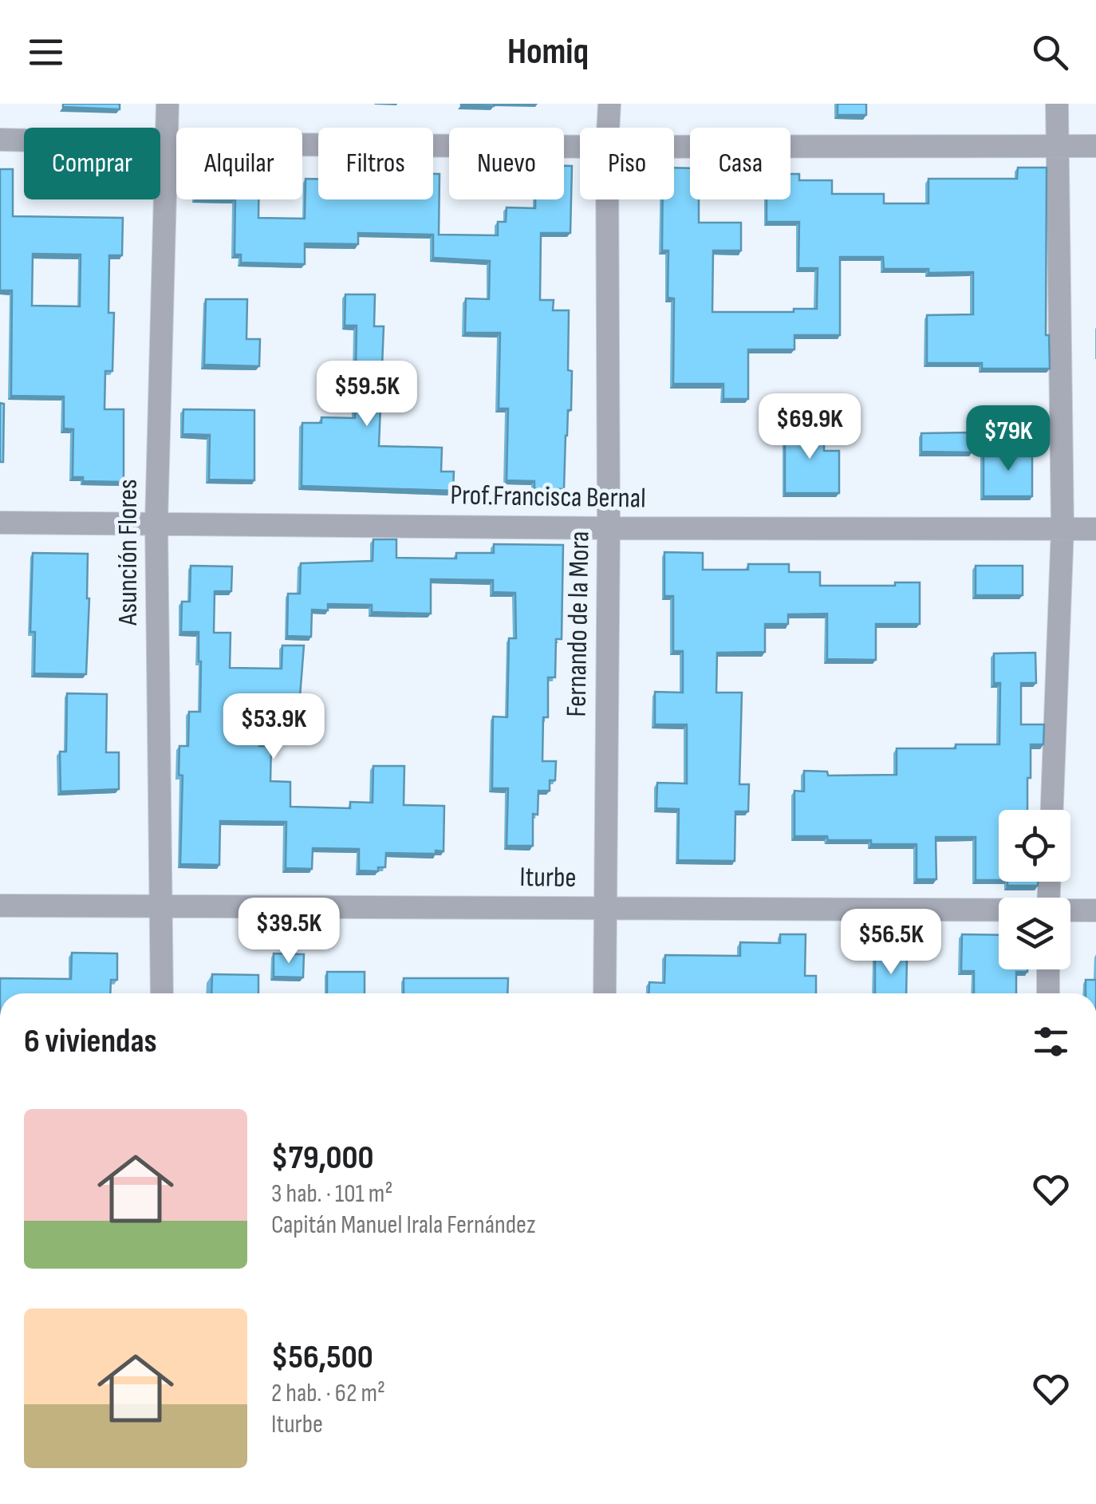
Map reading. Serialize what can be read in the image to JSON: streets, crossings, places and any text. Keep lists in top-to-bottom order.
{
  "streets": {
    "street": [
      "Prof.Francisca Bernal",
      "Asunción Flores",
      "Fernando de la Mora",
      "Iturbe"
    ]
  },
  "crossings": [
    ["Prof.Francisca Bernal", "Asunción Flores"],
    ["Prof.Francisca Bernal", "Fernando de la Mora"],
    ["Asunción Flores", "Iturbe"],
    ["Fernando de la Mora", "Iturbe"]
  ],
  "page": {
    "header": "Homiq",
    "chip": [
      "Comprar",
      "Alquilar",
      "Filtros",
      "Nuevo",
      "Piso",
      "Casa"
    ],
    "price": [
      "$59.5K",
      "$69.9K",
      "$79K",
      "$53.9K",
      "$39.5K",
      "$56.5K"
    ],
    "heading": "6 viviendas",
    "list": [
      {
        "name": "$79,000",
        "note": "3 hab. · 101 m² · Capitán Manuel Irala Fernández"
      },
      {
        "name": "$56,500",
        "note": "2 hab. · 62 m² · Iturbe"
      }
    ]
  }
}
